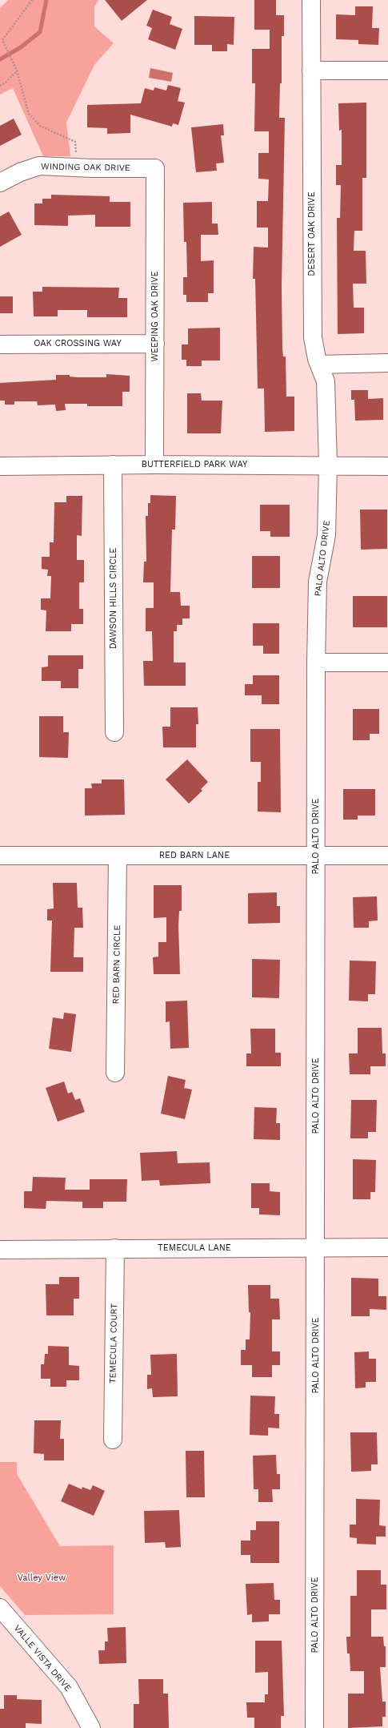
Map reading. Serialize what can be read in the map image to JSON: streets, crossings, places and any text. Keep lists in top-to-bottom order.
{
  "streets": {
    "street": [
      "WINDING OAK DRIVE",
      "DESERT OAK DRIVE",
      "WEEPING OAK DRIVE",
      "OAK CROSSING WAY",
      "BUTTERFIELD PARK WAY",
      "PALO ALTO DRIVE",
      "DAWSON HILLS CIRCLE",
      "RED BARN LANE",
      "RED BARN CIRCLE",
      "TEMECULA LANE",
      "TEMECULA COURT",
      "VALLE VISTA DRIVE"
    ]
  },
  "crossings": [
    ["WINDING OAK DRIVE", "WEEPING OAK DRIVE"],
    ["DESERT OAK DRIVE", "BUTTERFIELD PARK WAY"],
    ["DESERT OAK DRIVE", "PALO ALTO DRIVE"],
    ["WEEPING OAK DRIVE", "OAK CROSSING WAY"],
    ["WEEPING OAK DRIVE", "BUTTERFIELD PARK WAY"],
    ["BUTTERFIELD PARK WAY", "PALO ALTO DRIVE"],
    ["BUTTERFIELD PARK WAY", "DAWSON HILLS CIRCLE"],
    ["PALO ALTO DRIVE", "RED BARN LANE"],
    ["PALO ALTO DRIVE", "TEMECULA LANE"],
    ["RED BARN LANE", "RED BARN CIRCLE"],
    ["TEMECULA LANE", "TEMECULA COURT"]
  ],
  "parks": ["Valley View"]
}
